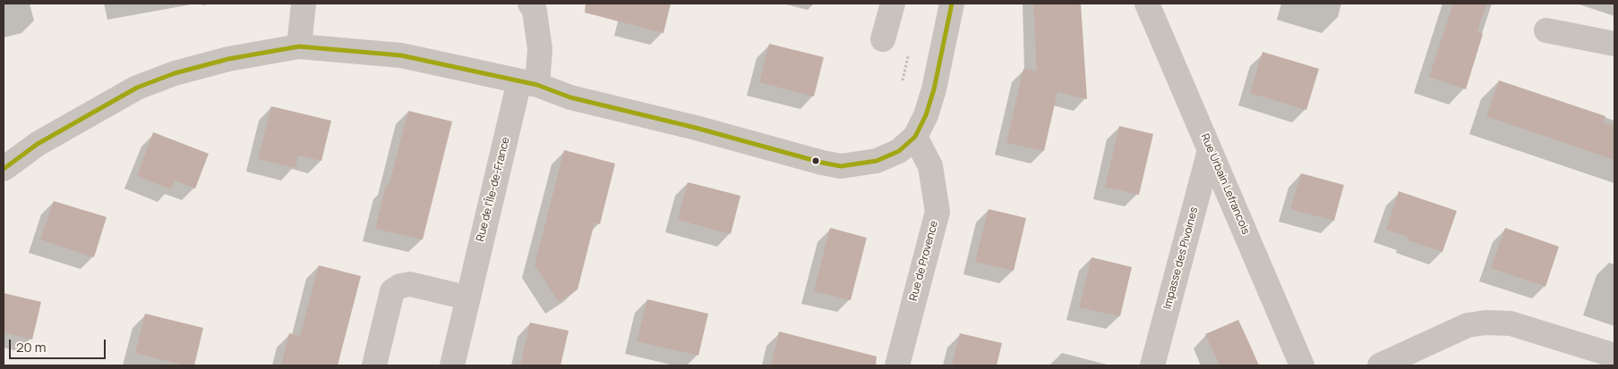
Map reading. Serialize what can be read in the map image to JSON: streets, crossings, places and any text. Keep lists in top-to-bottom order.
{
  "streets": {
    "street": [
      "Rue Urbain Lefrancois",
      "Rue de l'Île-de-France",
      "Impasse des Pivoines",
      "Rue de Provence"
    ]
  },
  "crossings": [
    ["Rue Urbain Lefrancois", "Impasse des Pivoines"]
  ],
  "scale_bar": "20 m"
}
